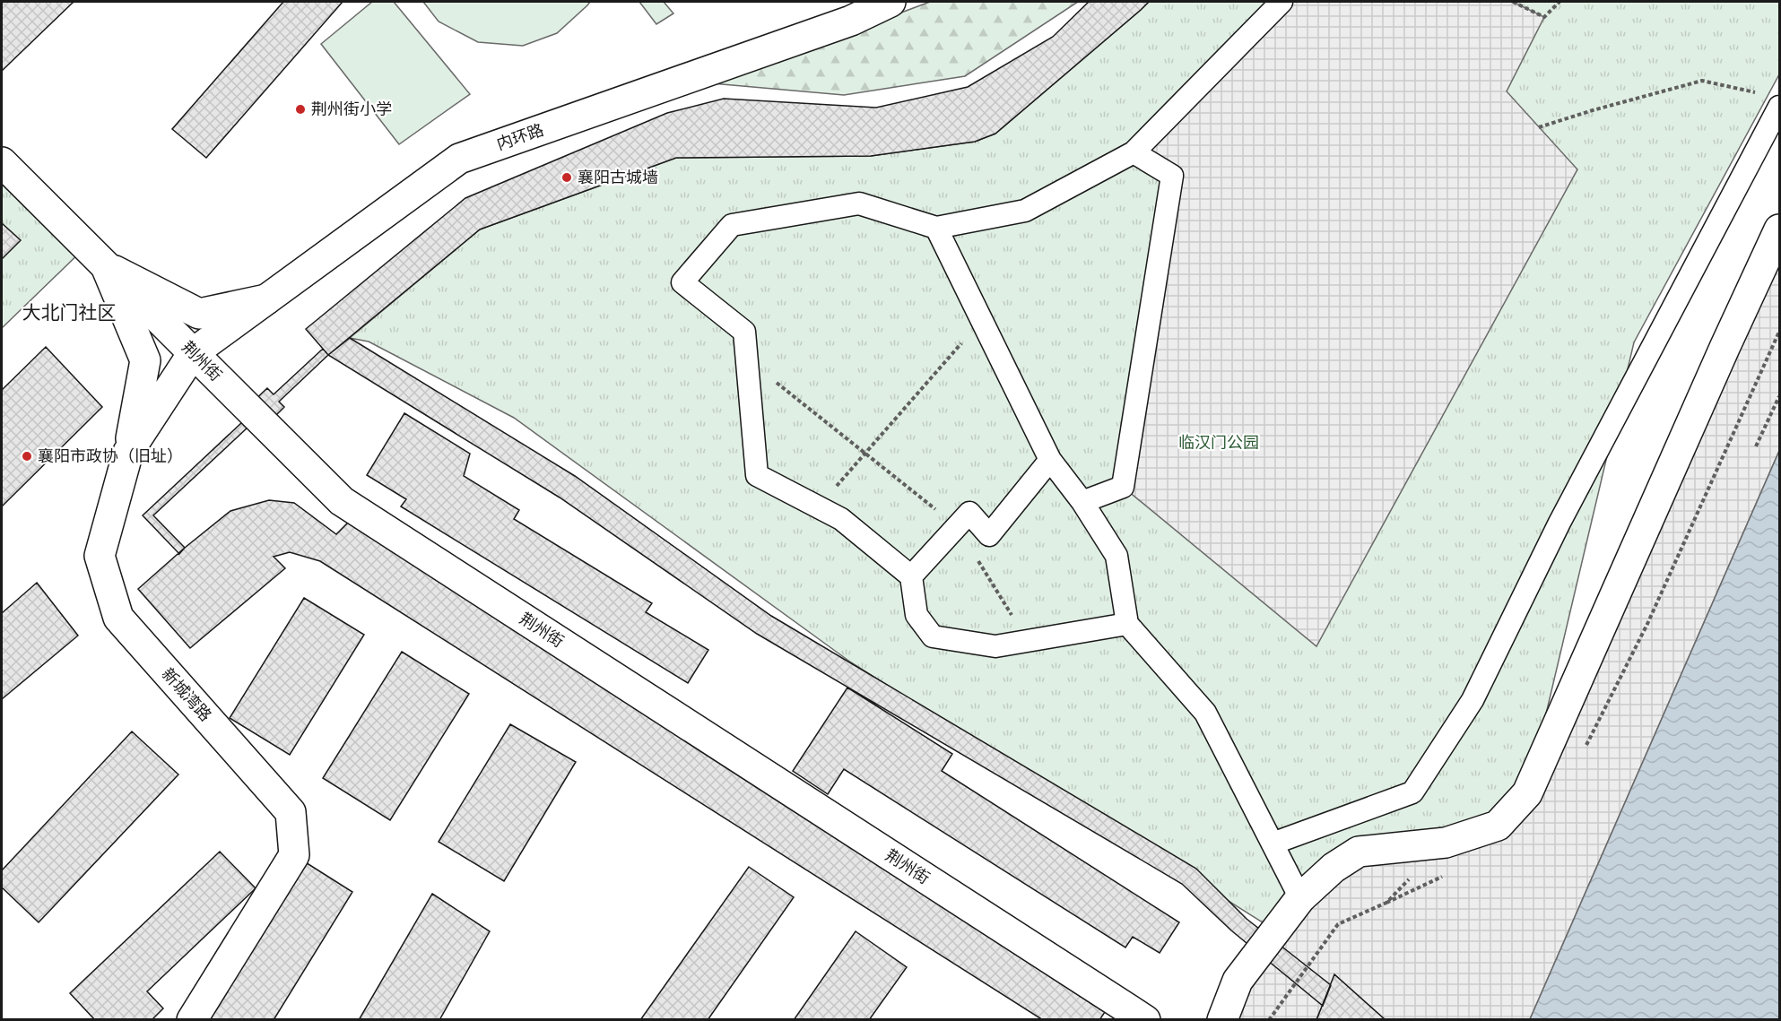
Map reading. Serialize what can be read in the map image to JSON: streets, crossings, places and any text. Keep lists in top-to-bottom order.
{
  "streets": {
    "street": ["内环路", "荆州街", "新城湾路"]
  },
  "crossings": [
    ["内环路", "荆州街"],
    ["内环路", "新城湾路"],
    ["荆州街", "新城湾路"]
  ],
  "districts": ["大北门社区"],
  "parks": ["临汉门公园"],
  "places": ["荆州街小学", "襄阳古城墙", "襄阳市政协（旧址）"]
}
